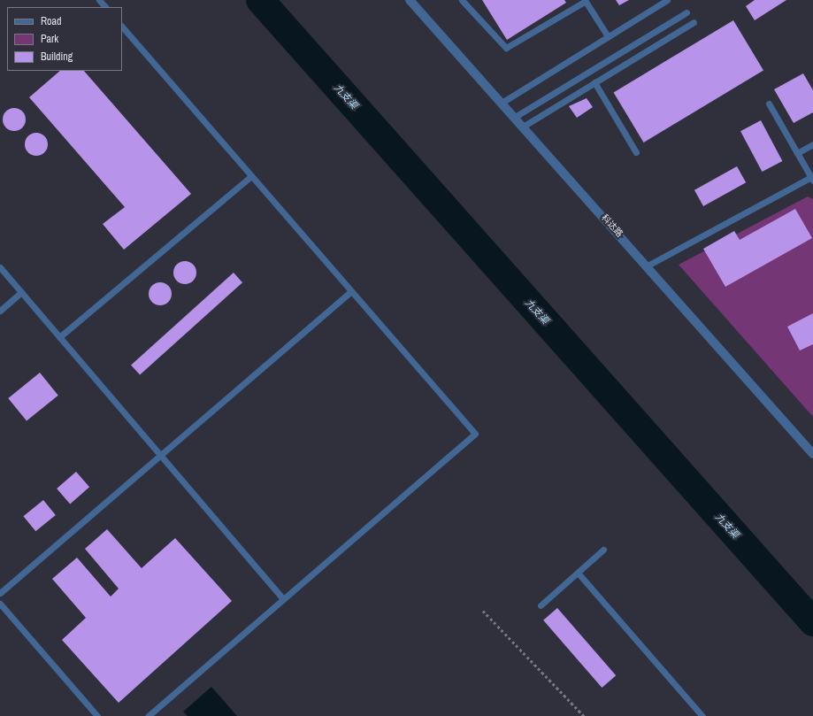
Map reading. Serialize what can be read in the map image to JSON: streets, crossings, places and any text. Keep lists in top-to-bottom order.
{
  "streets": {
    "street": ["科达路"]
  },
  "water": ["九支渠"],
  "legend": ["Road", "Park", "Building"]
}
